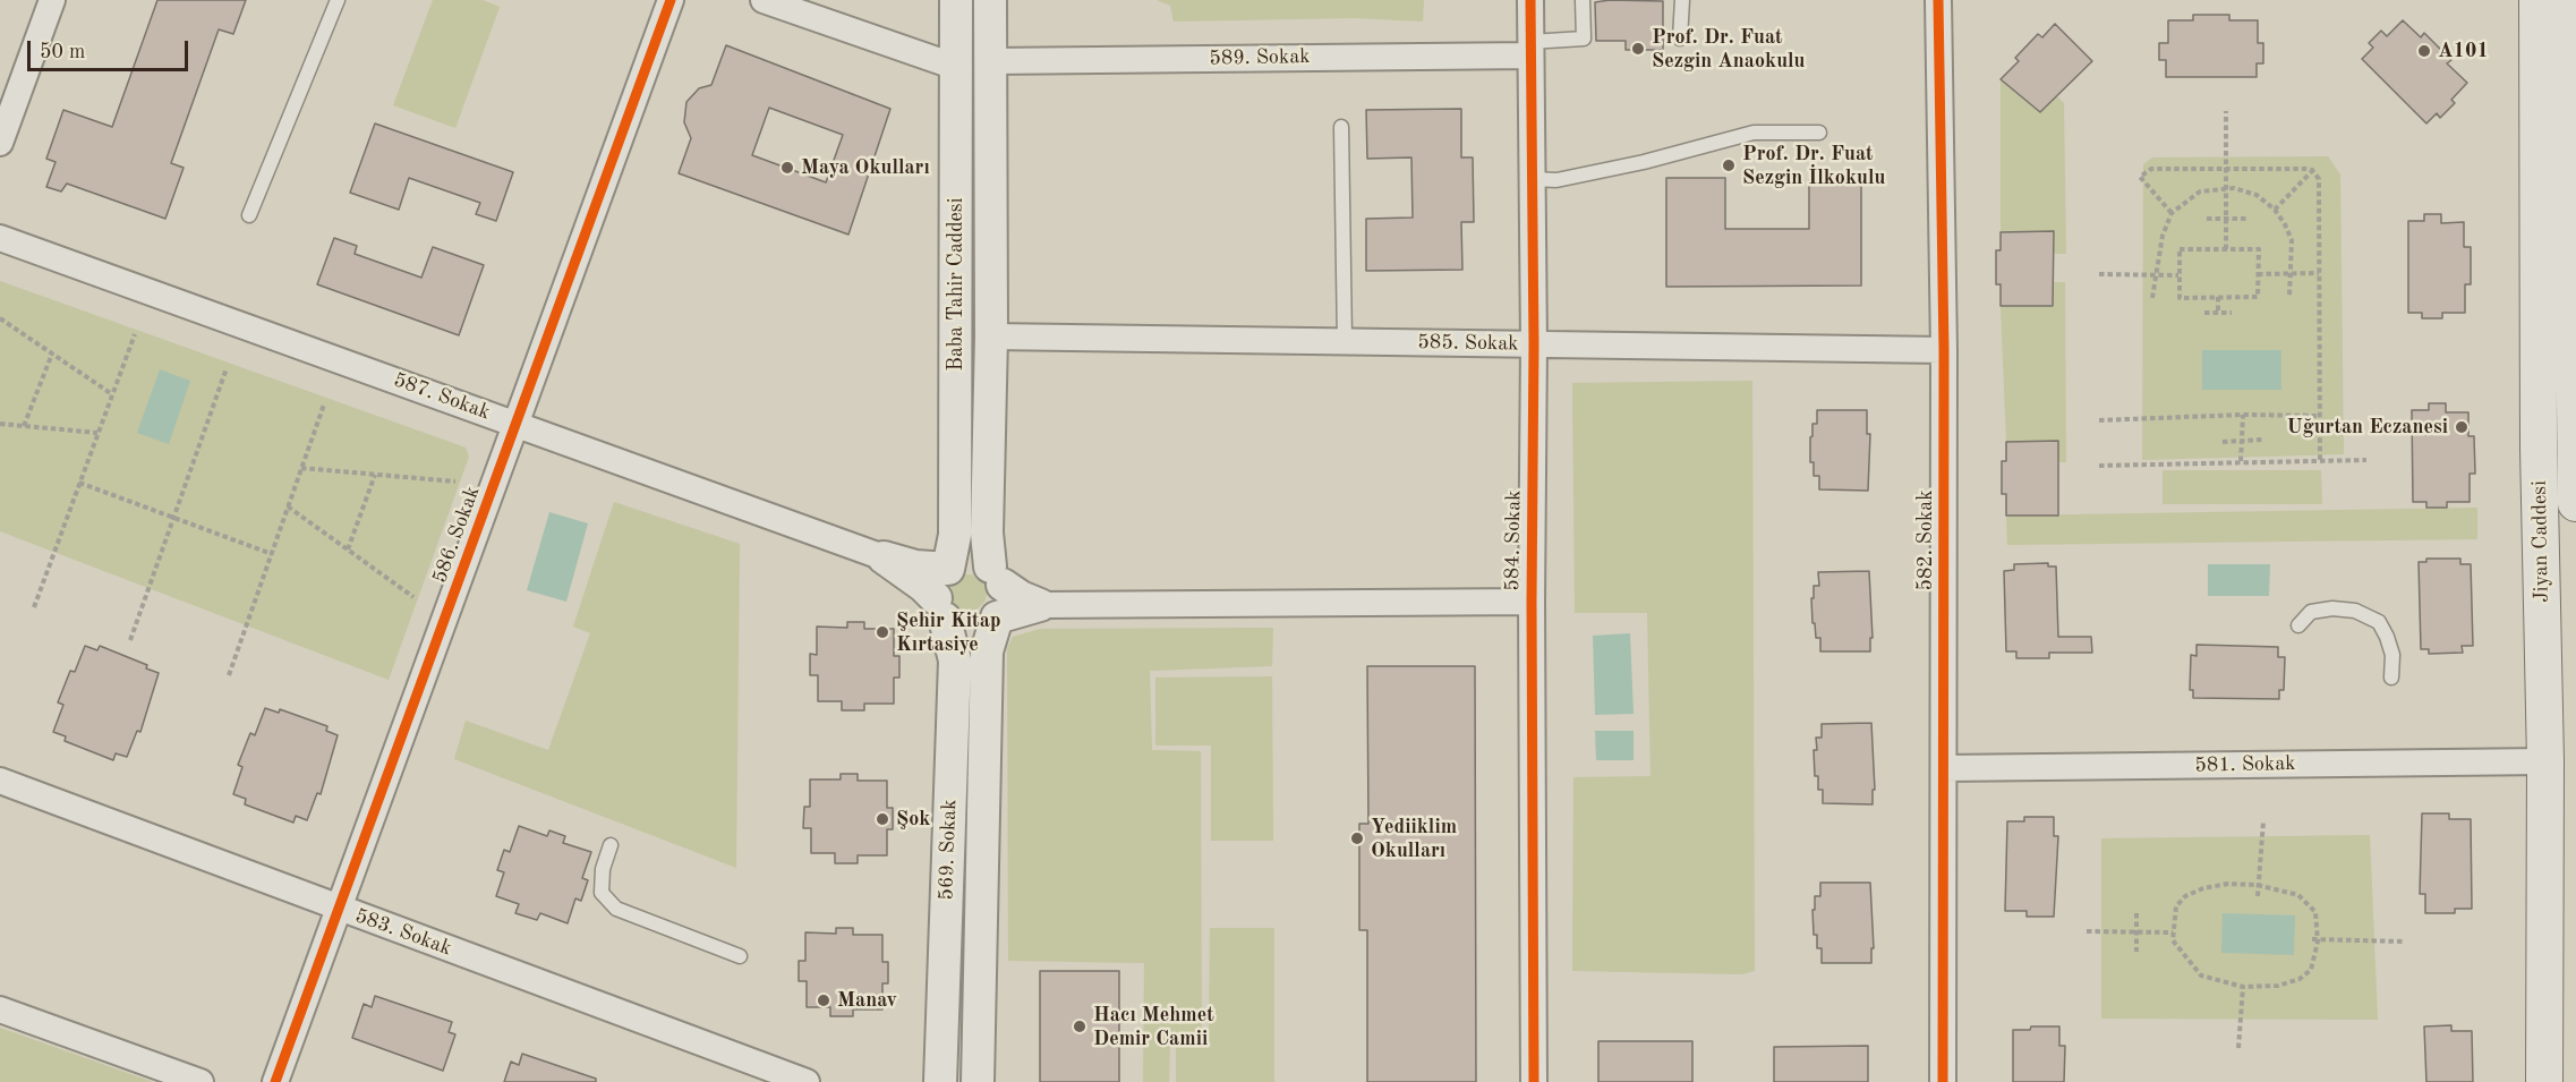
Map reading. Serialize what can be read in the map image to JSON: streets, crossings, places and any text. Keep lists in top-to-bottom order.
{
  "streets": {
    "main road": ["Jiyan Caddesi"],
    "street": [
      "589. Sokak",
      "Baba Tahir Caddesi",
      "585. Sokak",
      "587. Sokak",
      "586. Sokak",
      "584. Sokak",
      "582. Sokak",
      "581. Sokak",
      "569. Sokak",
      "583. Sokak"
    ]
  },
  "crossings": [
    ["589. Sokak", "Baba Tahir Caddesi"],
    ["589. Sokak", "584. Sokak"],
    ["Baba Tahir Caddesi", "585. Sokak"],
    ["Baba Tahir Caddesi", "569. Sokak"],
    ["585. Sokak", "584. Sokak"],
    ["585. Sokak", "582. Sokak"],
    ["587. Sokak", "586. Sokak"],
    ["586. Sokak", "583. Sokak"],
    ["582. Sokak", "581. Sokak"],
    ["Jiyan Caddesi", "581. Sokak"]
  ],
  "places": [
    "Prof. Dr. Fuat Sezgin Anaokulu",
    "A101",
    "Prof. Dr. Fuat Sezgin İlkokulu",
    "Maya Okulları",
    "Uğurtan Eczanesi",
    "Şehir Kitap Kırtasiye",
    "Şok",
    "Yediiklim Okulları",
    "Manav",
    "Hacı Mehmet Demir Camii"
  ],
  "scale_bar": "50 m"
}
